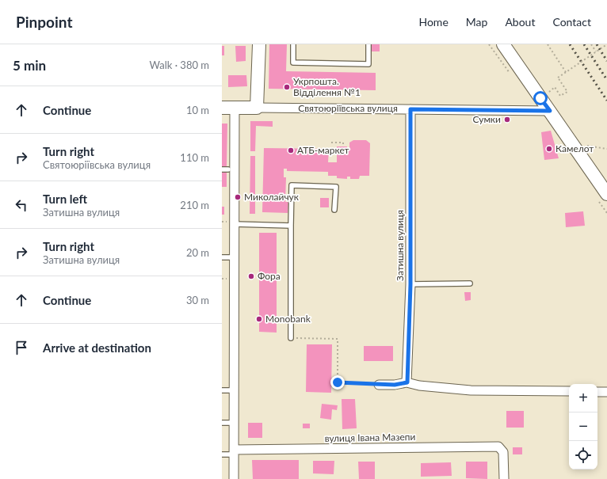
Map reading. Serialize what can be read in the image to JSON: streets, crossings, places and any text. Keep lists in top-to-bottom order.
{
  "streets": {
    "street": ["Святоюріївська вулиця", "Затишна вулиця", "вулиця Івана Мазепи"]
  },
  "crossings": [
    ["Святоюріївська вулиця", "Затишна вулиця"]
  ],
  "places": [
    "Укрпошта. Відділення №1",
    "Сумки",
    "Камелот",
    "АТБ-маркет",
    "Миколайчук",
    "Фора",
    "Monobank"
  ],
  "page": {
    "header": "Pinpoint",
    "nav": [
      "Home",
      "Map",
      "About",
      "Contact"
    ],
    "heading": ["5 min", "Walk · 380 m"],
    "list": [
      ["Continue", "10 m"],
      ["Turn right", "Святоюріївська вулиця", "110 m"],
      ["Turn left", "Затишна вулиця", "210 m"],
      ["Turn right", "Затишна вулиця", "20 m"],
      ["Continue", "30 m"],
      "Arrive at destination"
    ],
    "map_buttons": ["+", "−"]
  }
}
